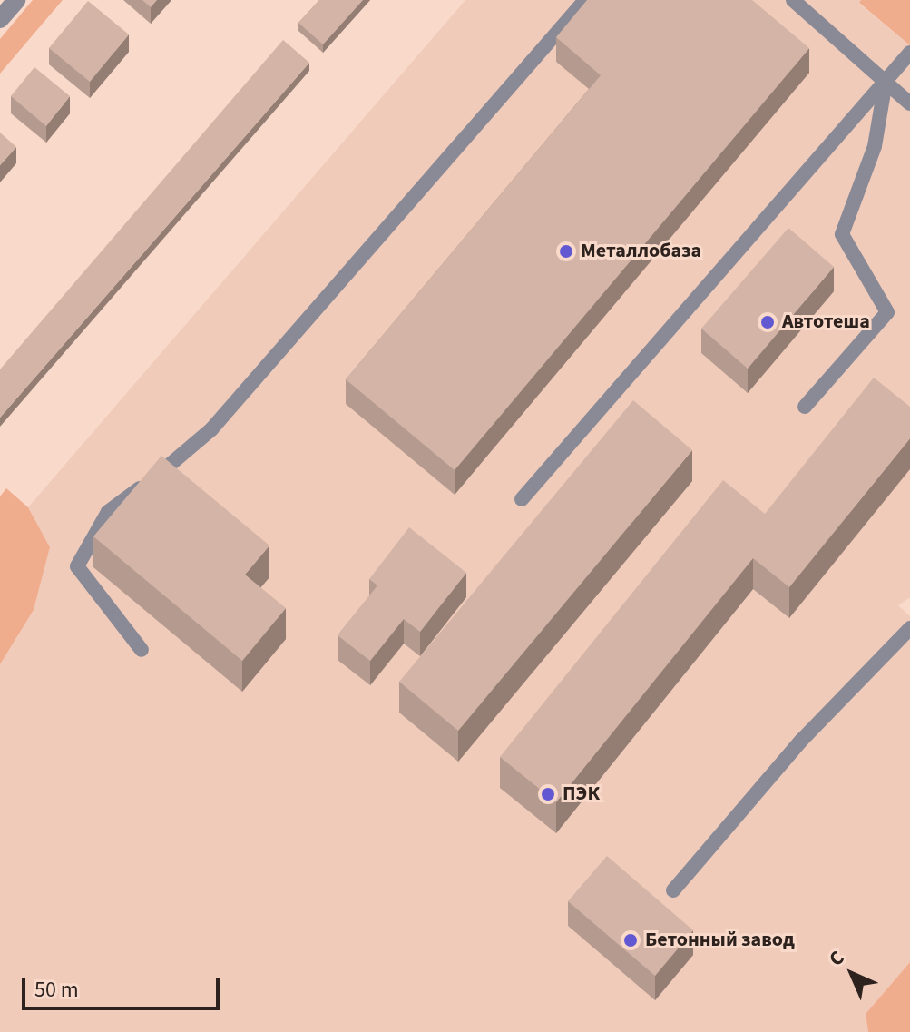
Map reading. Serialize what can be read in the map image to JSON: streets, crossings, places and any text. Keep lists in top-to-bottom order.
{
  "places": [
    "Металлобаза",
    "Автотеша",
    "ПЭК",
    "Бетонный завод"
  ],
  "scale_bar": "50 m",
  "north": "top left"
}
